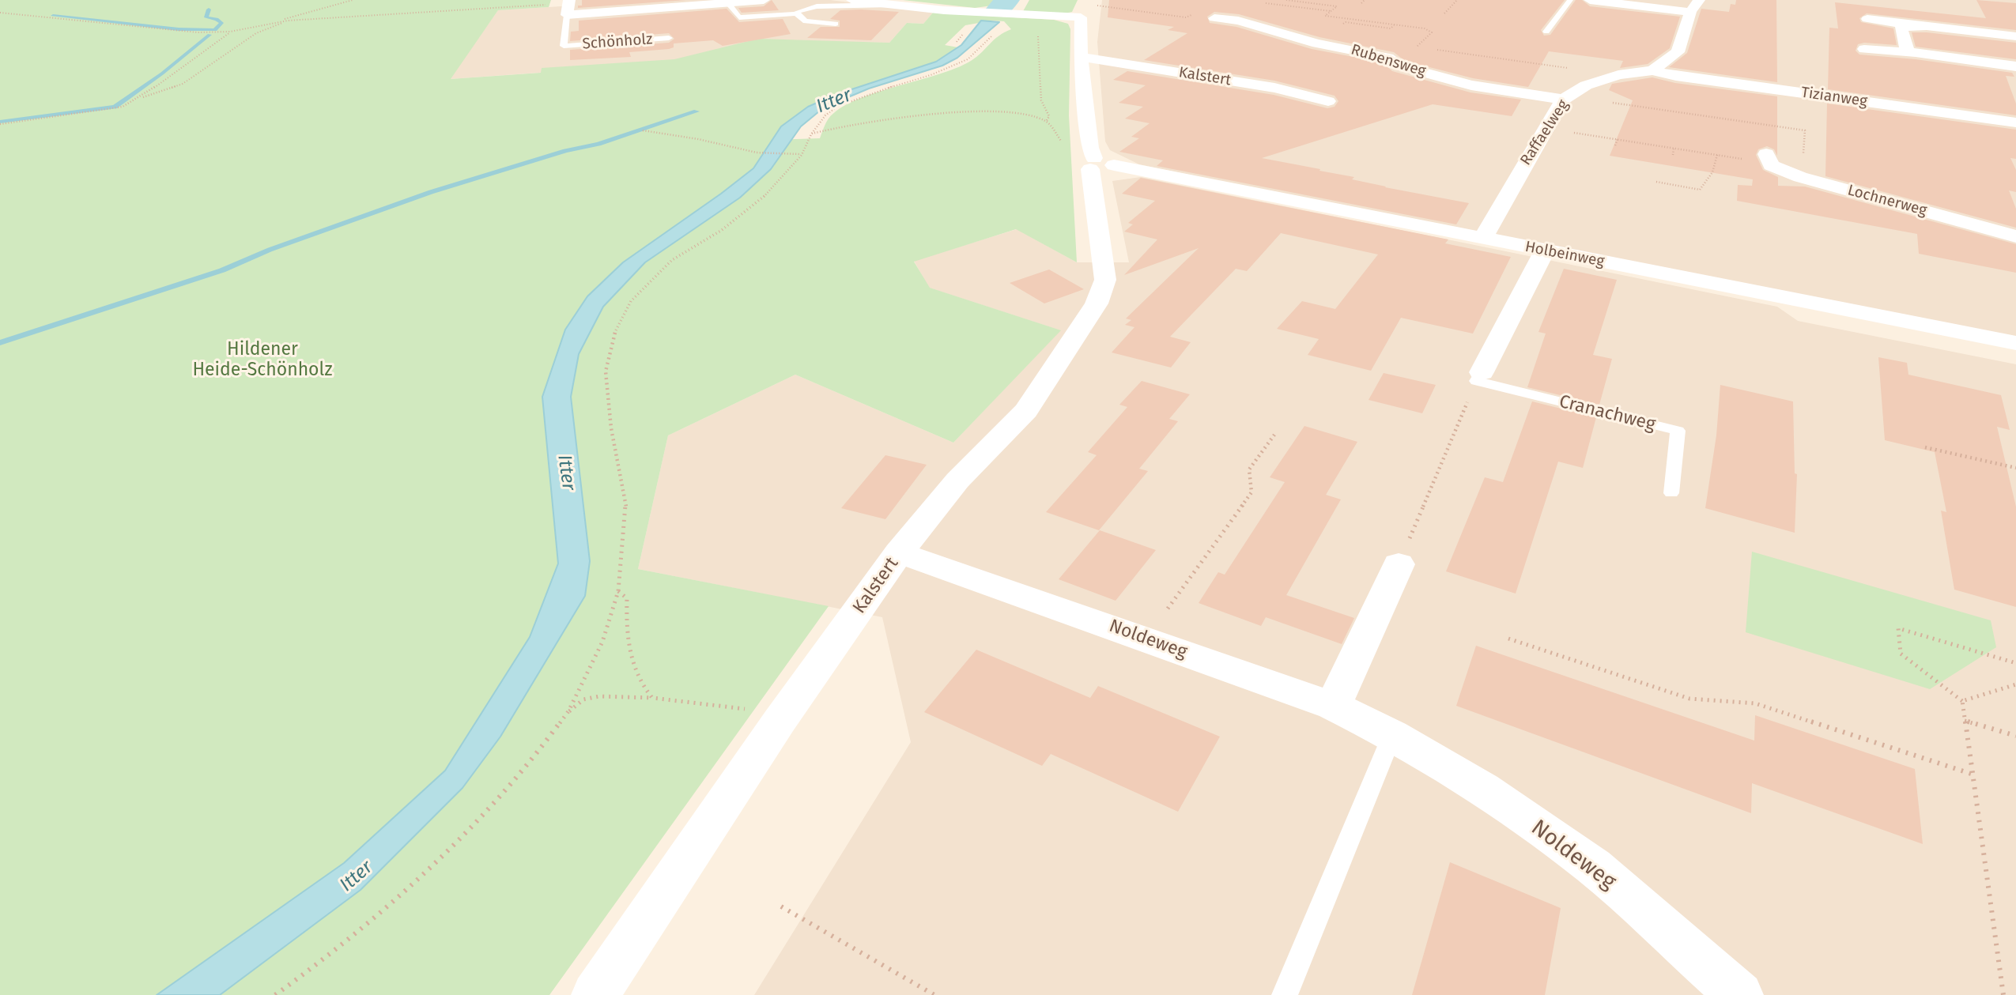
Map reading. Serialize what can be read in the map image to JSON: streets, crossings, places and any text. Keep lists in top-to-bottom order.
{
  "streets": {
    "street": [
      "Schönholz",
      "Rubensweg",
      "Kalstert",
      "Tizianweg",
      "Raffaelweg",
      "Lochnerweg",
      "Holbeinweg",
      "Noldeweg"
    ],
    "lane": ["Cranachweg"]
  },
  "crossings": [
    ["Rubensweg", "Raffaelweg"],
    ["Kalstert", "Holbeinweg"],
    ["Kalstert", "Noldeweg"],
    ["Tizianweg", "Raffaelweg"],
    ["Raffaelweg", "Holbeinweg"]
  ],
  "water": ["Itter"],
  "parks": ["Hildener Heide-Schönholz"]
}
